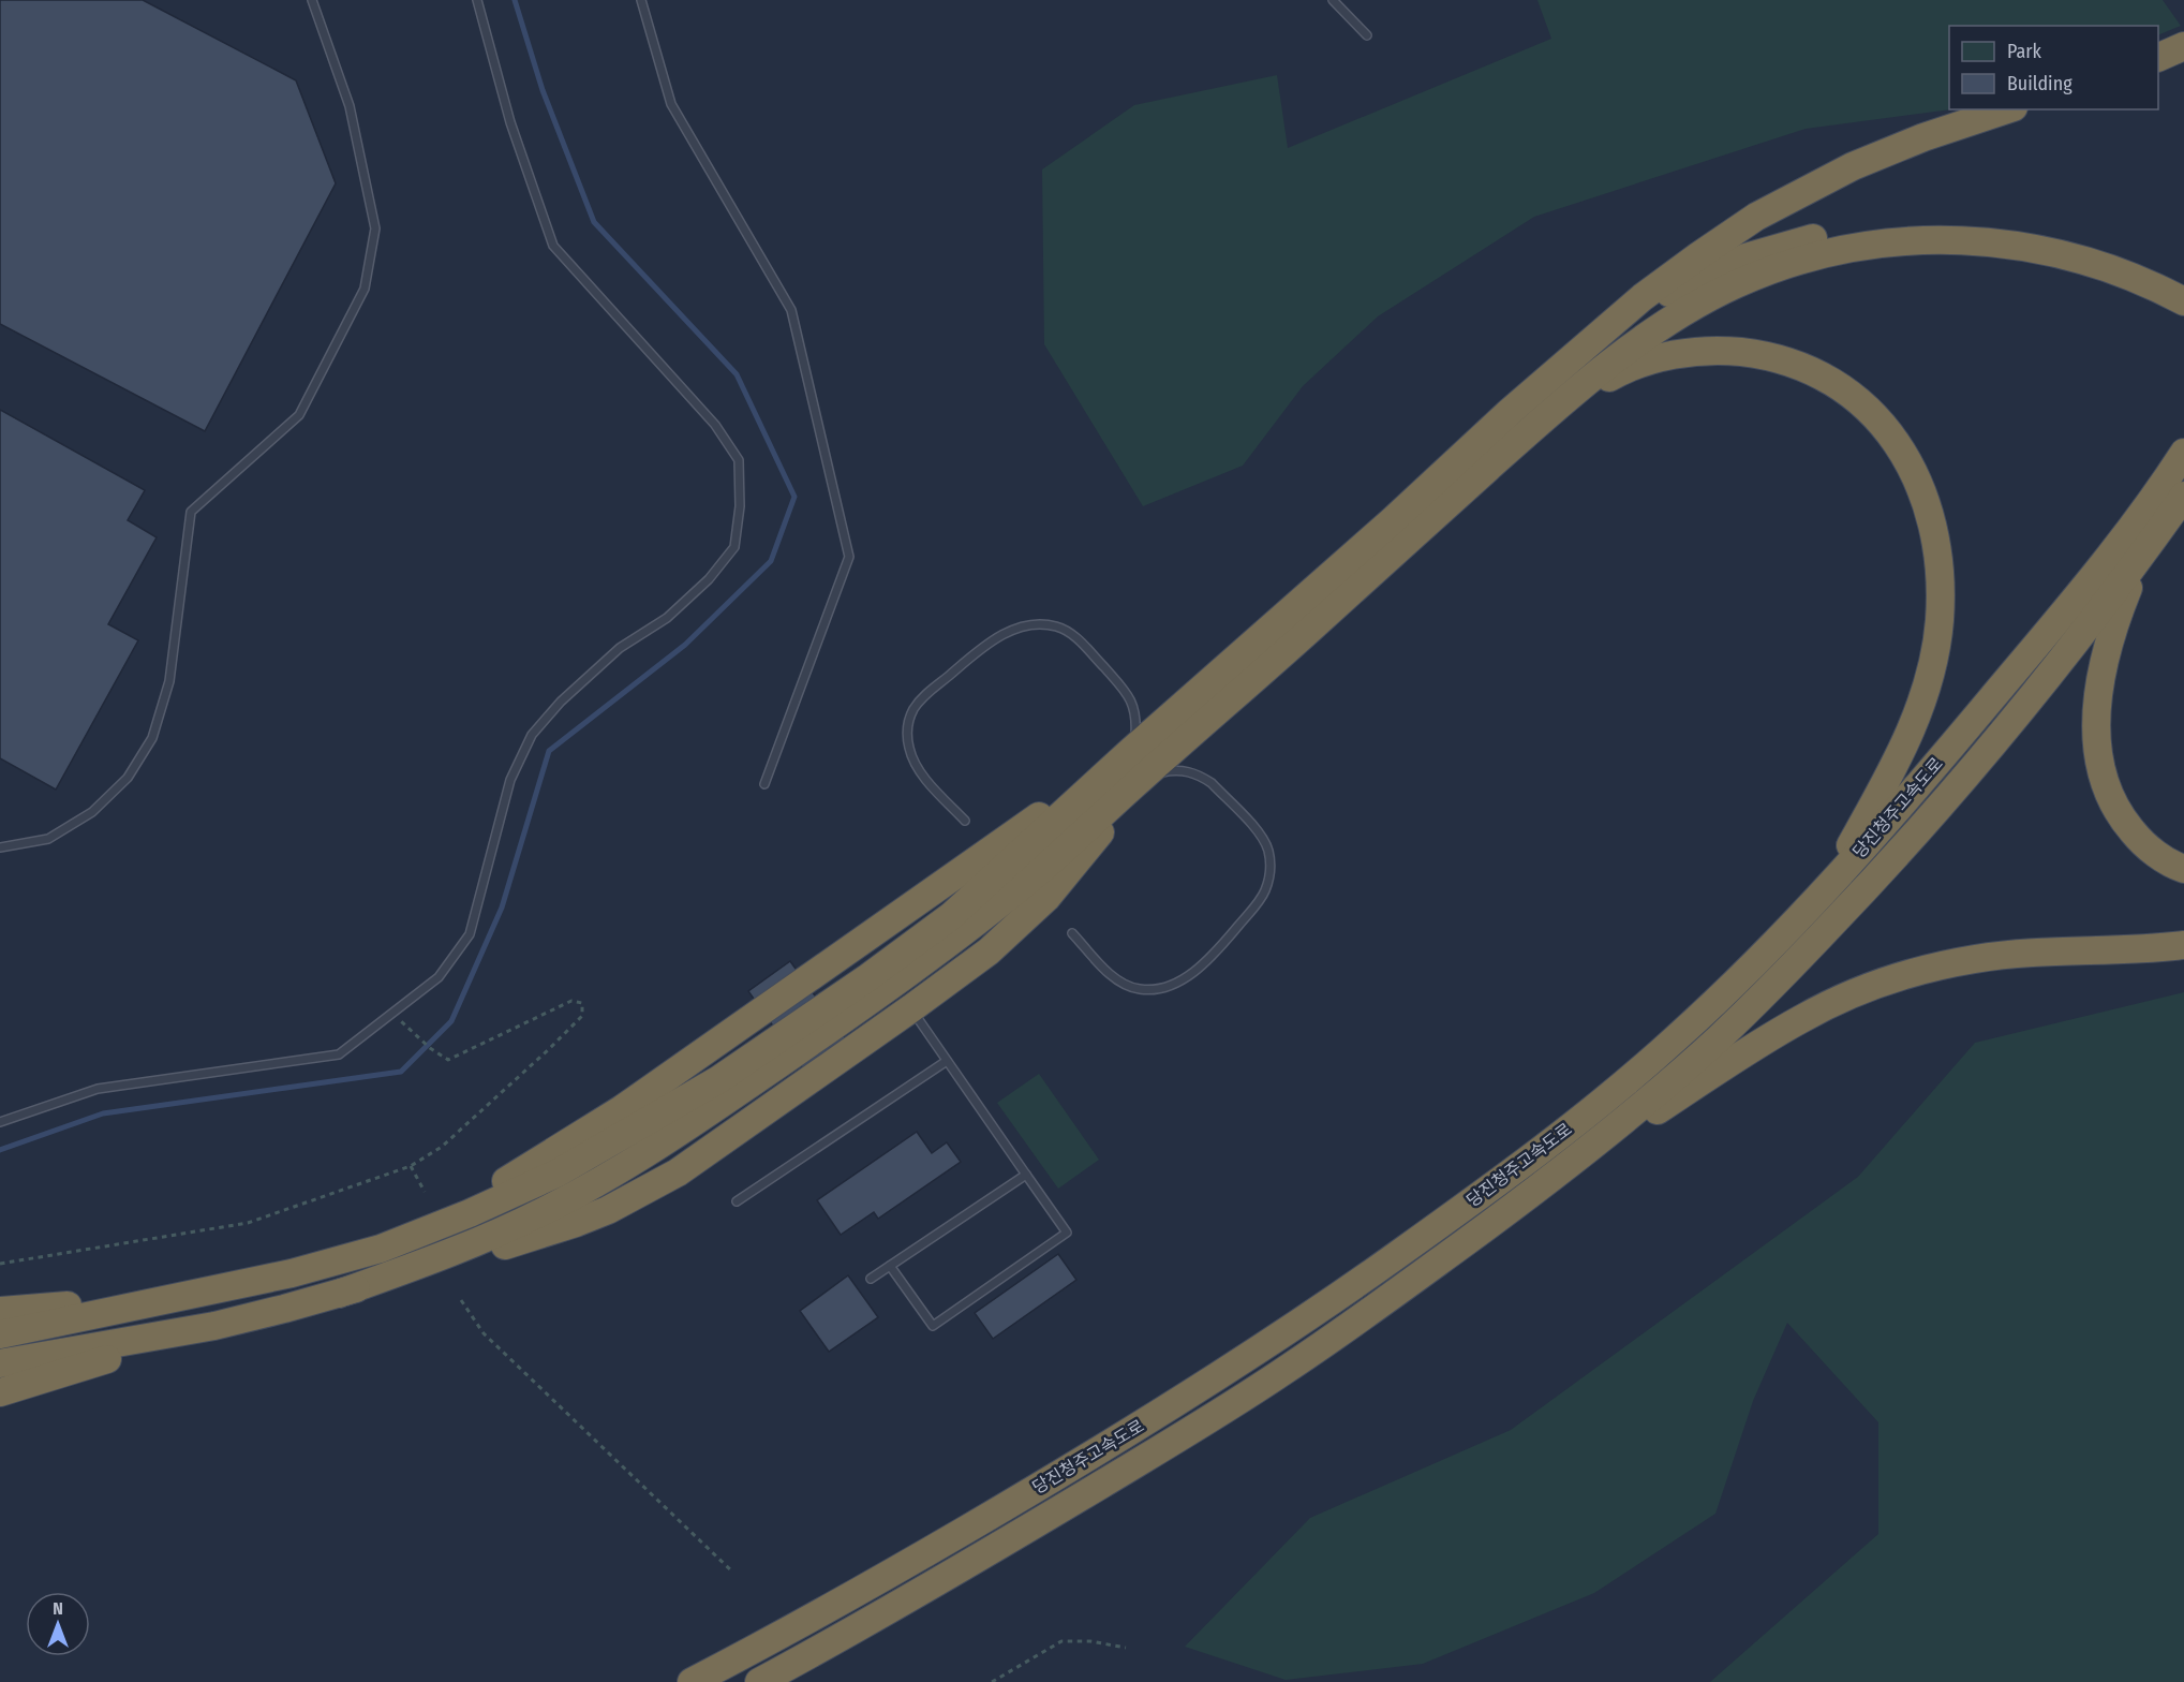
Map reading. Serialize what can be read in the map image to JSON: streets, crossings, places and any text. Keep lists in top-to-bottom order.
{
  "streets": {
    "highway": ["당진청주고속도로"]
  },
  "legend": ["Park", "Building"],
  "north": "top"
}
